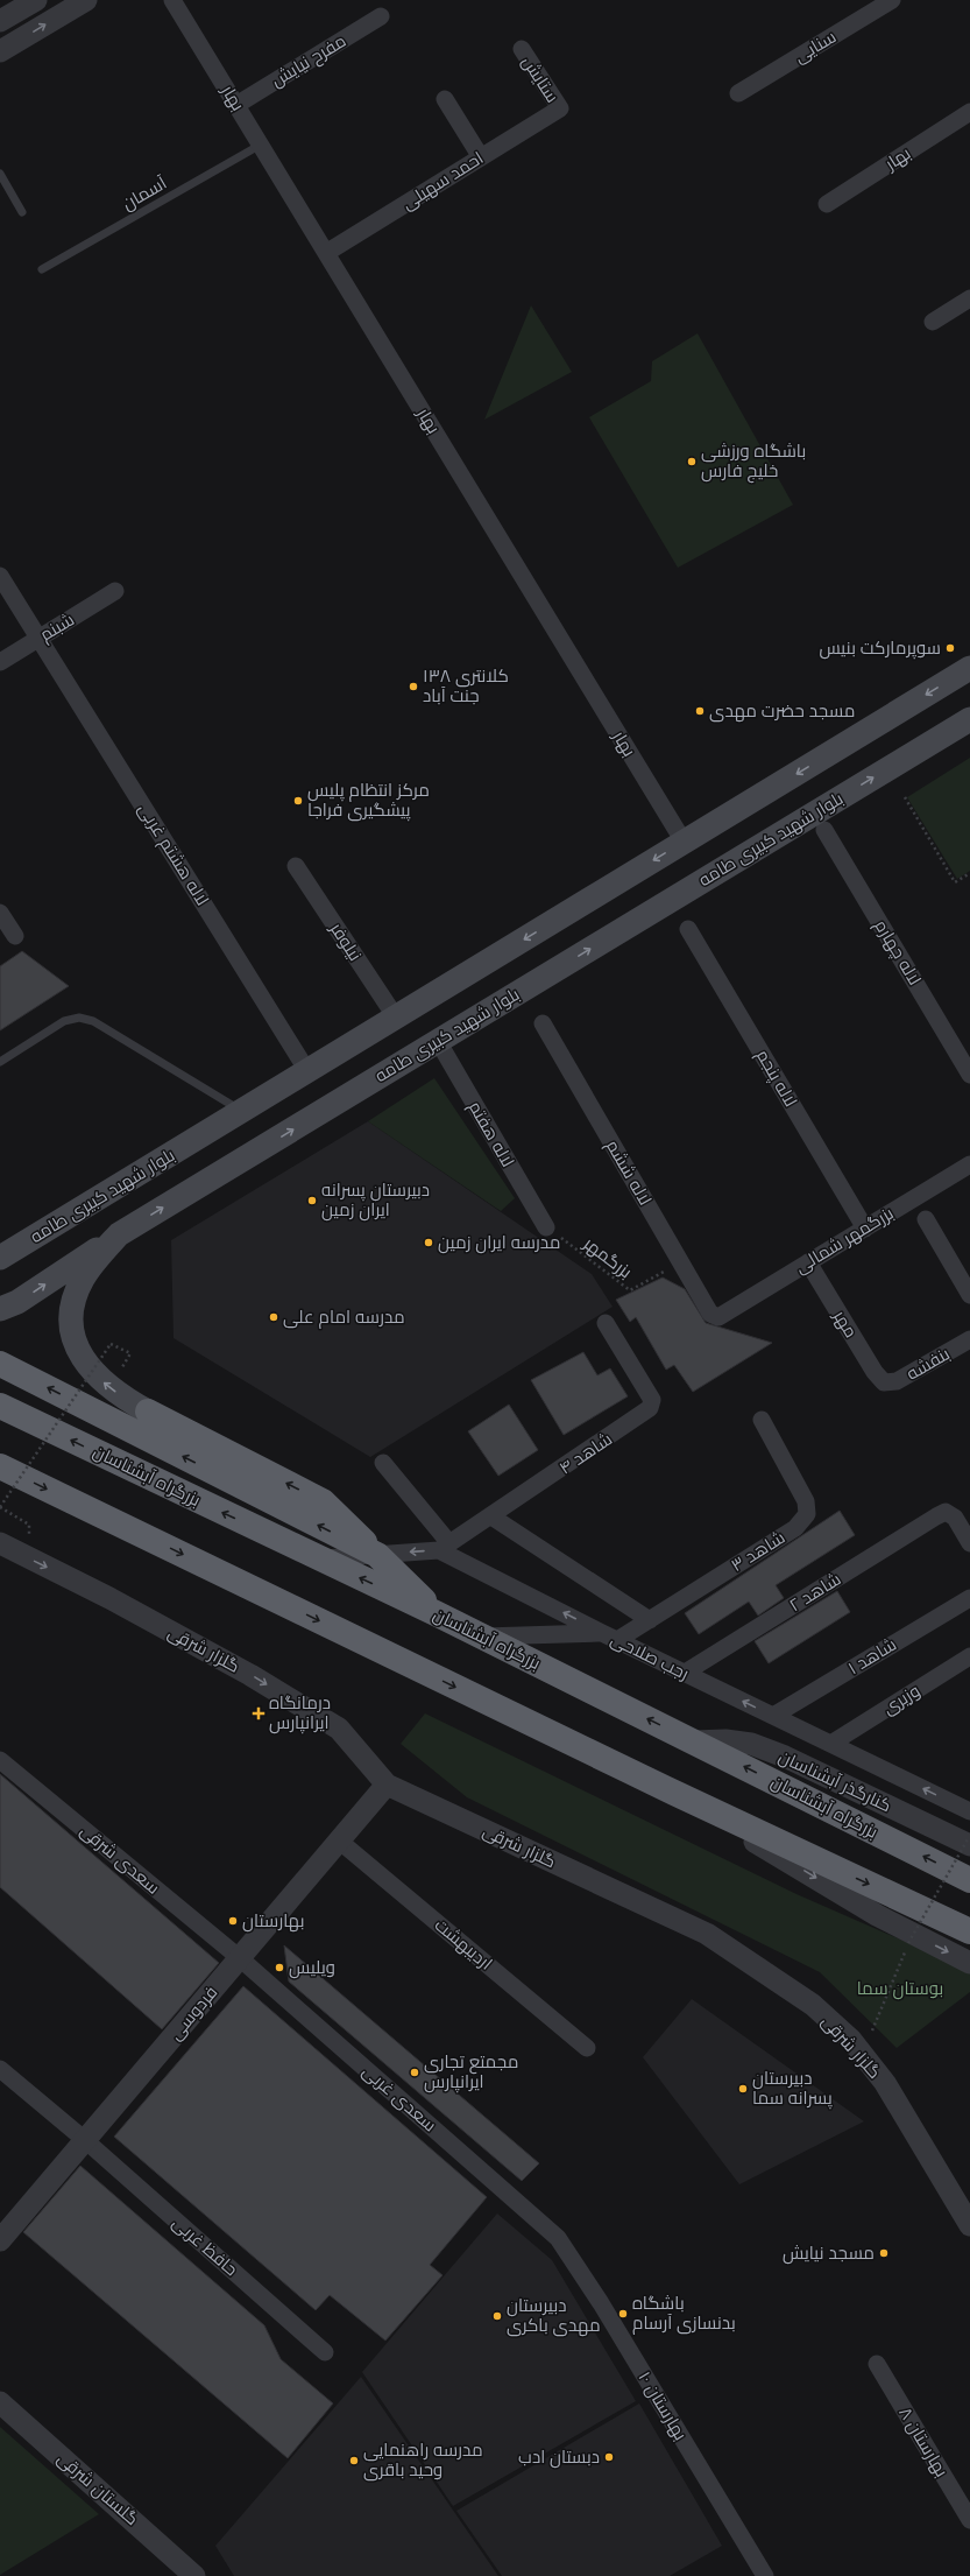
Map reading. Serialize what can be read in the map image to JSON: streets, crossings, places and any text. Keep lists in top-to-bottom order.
{
  "streets": {
    "highway": ["بزرگراه آبشناسان"],
    "main road": ["بلوار شهید کبیری طامه"],
    "street": [
      "سنایی",
      "مفرح نیایش",
      "ستایش",
      "بهار",
      "احمد سهیلی",
      "شبنم",
      "لاله هشتم غربی",
      "نیلوفر",
      "لاله چهارم",
      "لاله پنجم",
      "لاله هفتم",
      "لاله ششم",
      "بزرگمهر شمالی",
      "مهر",
      "بنفشه",
      "شاهد ۴",
      "شاهد ۳",
      "شاهد ۲",
      "گلزار شرقی",
      "رجب صلاحی",
      "شاهد ۱",
      "وزیری",
      "کنارگذر آبشناسان",
      "سعدی شرقی",
      "اردیبهشت",
      "فردوسی",
      "سعدی غربی",
      "حافظ غربی",
      "بهارستان ۱۰",
      "بهارستان ۸",
      "گلستان شرقی"
    ],
    "lane": ["آسمان"],
    "path": ["بزرگمهر"]
  },
  "crossings": [
    ["مفرح نیایش", "بهار"],
    ["ستایش", "احمد سهیلی"],
    ["بهار", "احمد سهیلی"],
    ["بهار", "آسمان"],
    ["بهار", "بلوار شهید کبیری طامه"],
    ["شبنم", "لاله هشتم غربی"],
    ["بلوار شهید کبیری طامه", "لاله هشتم غربی"],
    ["بلوار شهید کبیری طامه", "نیلوفر"],
    ["بلوار شهید کبیری طامه", "لاله هفتم"],
    ["لاله پنجم", "بزرگمهر شمالی"],
    ["لاله هفتم", "بزرگمهر"],
    ["لاله ششم", "بزرگمهر شمالی"],
    ["لاله ششم", "بزرگمهر"],
    ["بزرگمهر شمالی", "مهر"],
    ["مهر", "بنفشه"],
    ["شاهد ۴", "رجب صلاحی"],
    ["بزرگراه آبشناسان", "کنارگذر آبشناسان"],
    ["شاهد ۳", "رجب صلاحی"],
    ["شاهد ۲", "رجب صلاحی"],
    ["گلزار شرقی", "فردوسی"],
    ["رجب صلاحی", "شاهد ۱"],
    ["رجب صلاحی", "وزیری"],
    ["سعدی شرقی", "فردوسی"],
    ["سعدی شرقی", "سعدی غربی"],
    ["اردیبهشت", "فردوسی"],
    ["فردوسی", "سعدی غربی"],
    ["فردوسی", "حافظ غربی"],
    ["سعدی غربی", "بهارستان ۱۰"]
  ],
  "one_way": ["گلزار شرقی"],
  "parks": ["بوستان سما"],
  "places": {
    "other": [
      "باشگاه ورزشی خلیج فارس",
      "سوپرمارکت بنیس",
      "کلانتری ۱۳۸ جنت آباد",
      "مسجد حضرت مهدی",
      "مرکز انتظام پلیس پیشگیری فراجا",
      "دبیرستان پسرانه ایران زمین",
      "مدرسه ایران زمین",
      "مدرسه امام علی",
      "بهارستان",
      "ویلیس",
      "مجمتع تجاری ایرانپارس",
      "دبیرستان پسرانه سما",
      "مسجد نیایش",
      "باشگاه بدنسازی آرسام",
      "دبیرستان مهدی باکری",
      "دبستان ادب",
      "مدرسه راهنمایی وحید باقری"
    ],
    "health": ["درمانگاه ایرانپارس"]
  }
}
